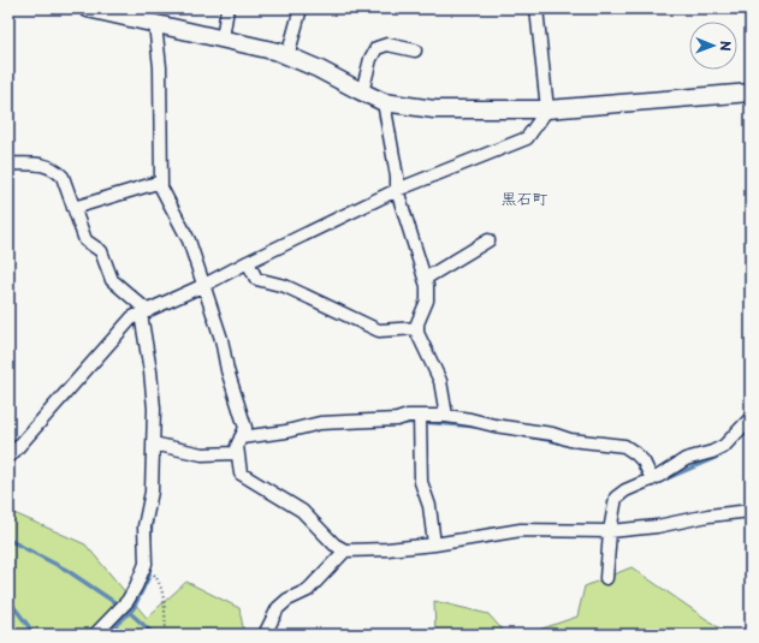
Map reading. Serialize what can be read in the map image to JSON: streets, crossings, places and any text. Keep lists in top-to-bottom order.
{
  "districts": ["黒石町"],
  "north": "right"
}
